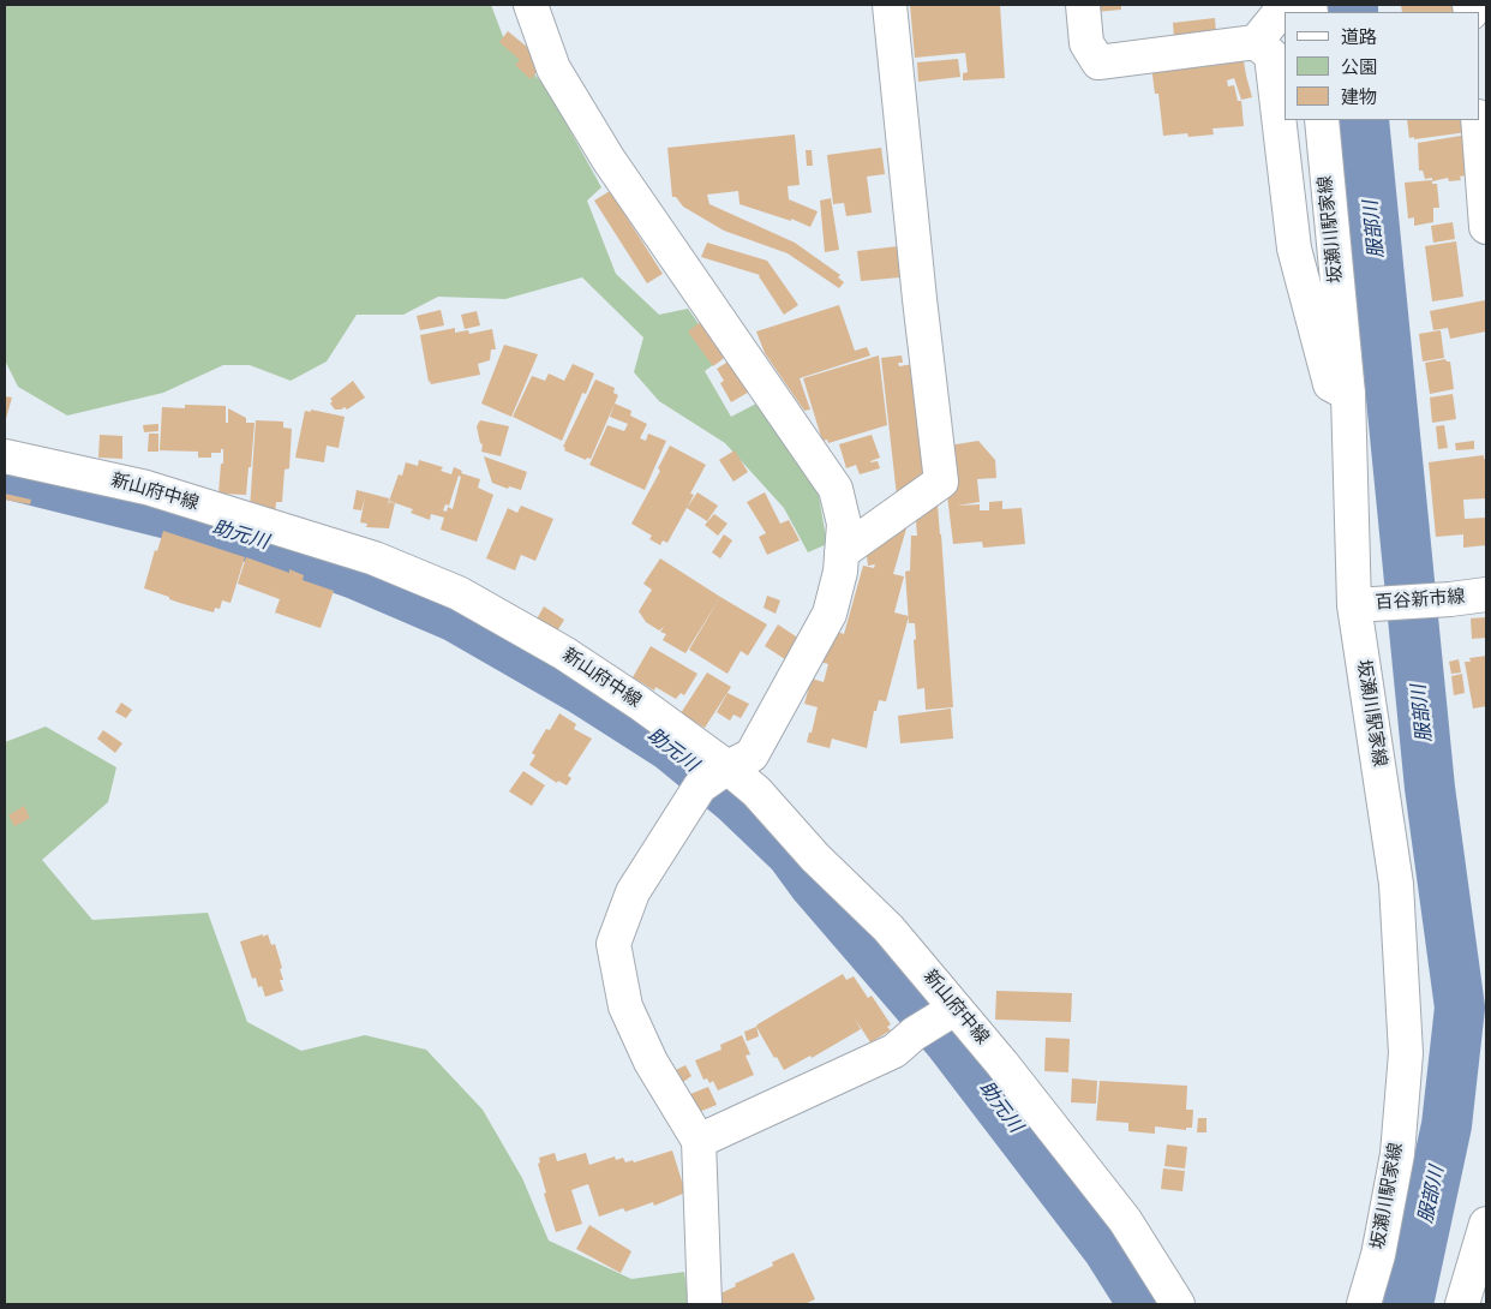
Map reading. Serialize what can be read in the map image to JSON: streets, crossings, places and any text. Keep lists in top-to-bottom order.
{
  "streets": {
    "street": ["坂瀬川駅家線", "新山府中線", "百谷新市線"]
  },
  "crossings": [
    ["坂瀬川駅家線", "百谷新市線"]
  ],
  "water": ["服部川", "助元川"],
  "legend": ["道路", "公園", "建物"]
}
